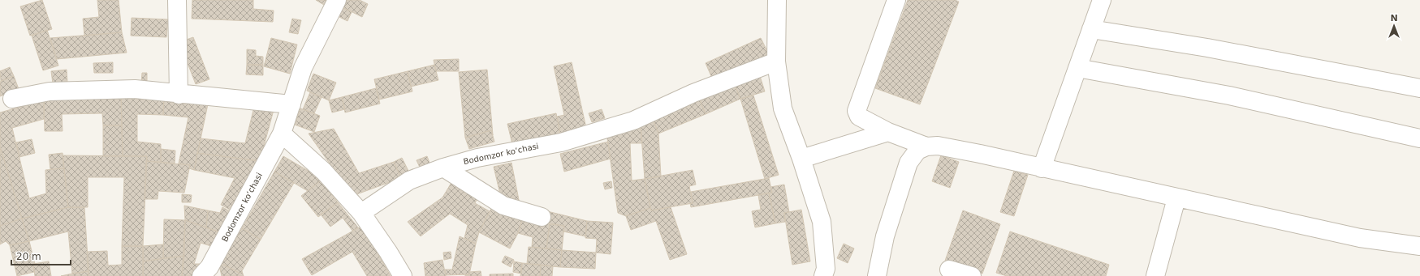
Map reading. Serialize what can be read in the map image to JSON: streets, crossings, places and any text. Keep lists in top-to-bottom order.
{
  "streets": {
    "street": ["Bodomzor koʻchasi"]
  },
  "scale_bar": "20 m",
  "north": "top"
}
